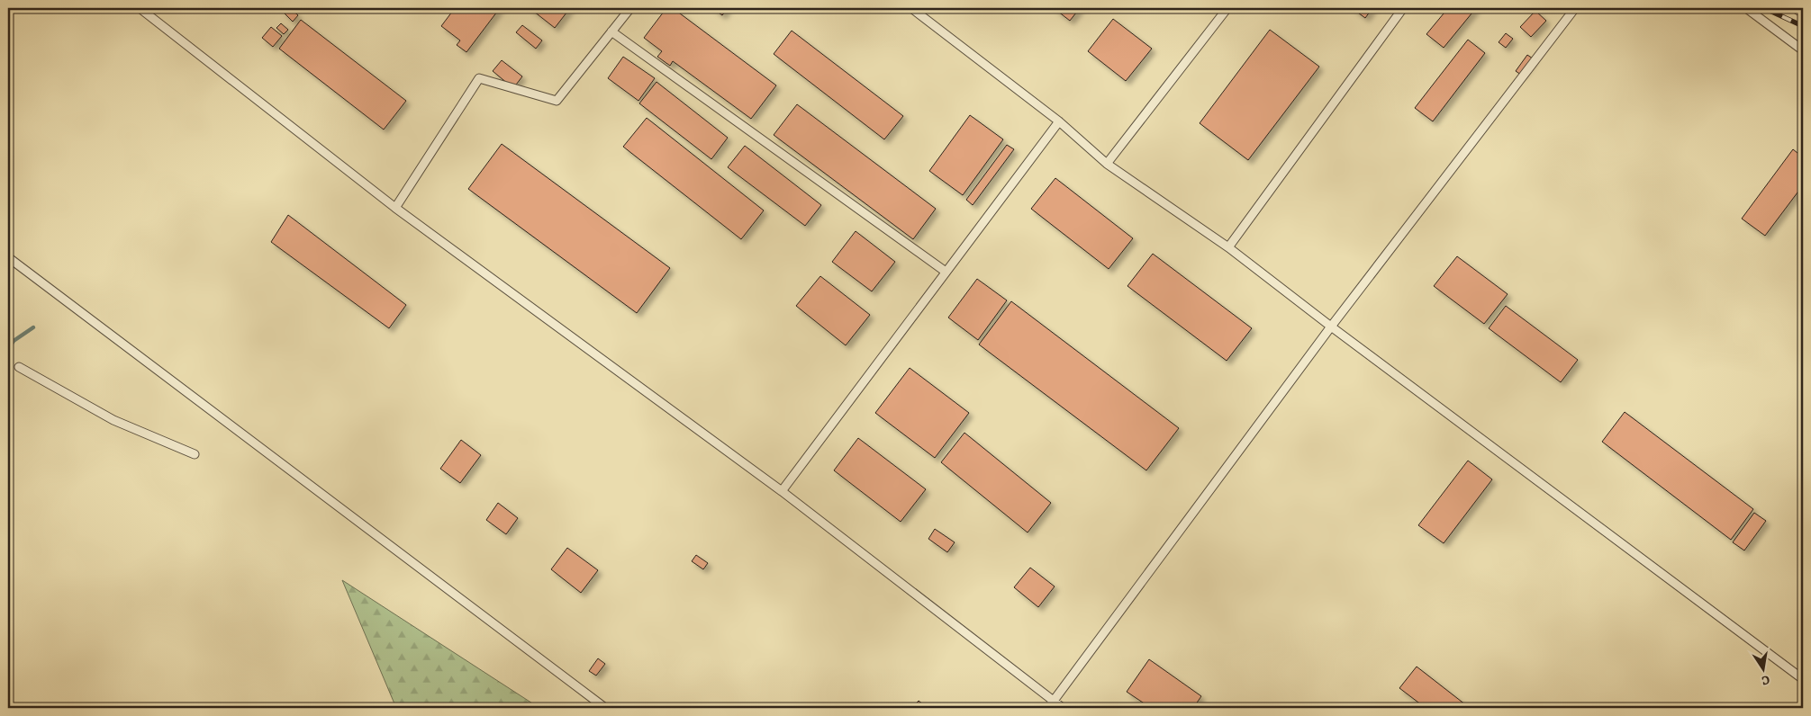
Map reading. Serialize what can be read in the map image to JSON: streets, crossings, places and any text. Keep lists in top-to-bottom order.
{
  "north": "bottom"
}
